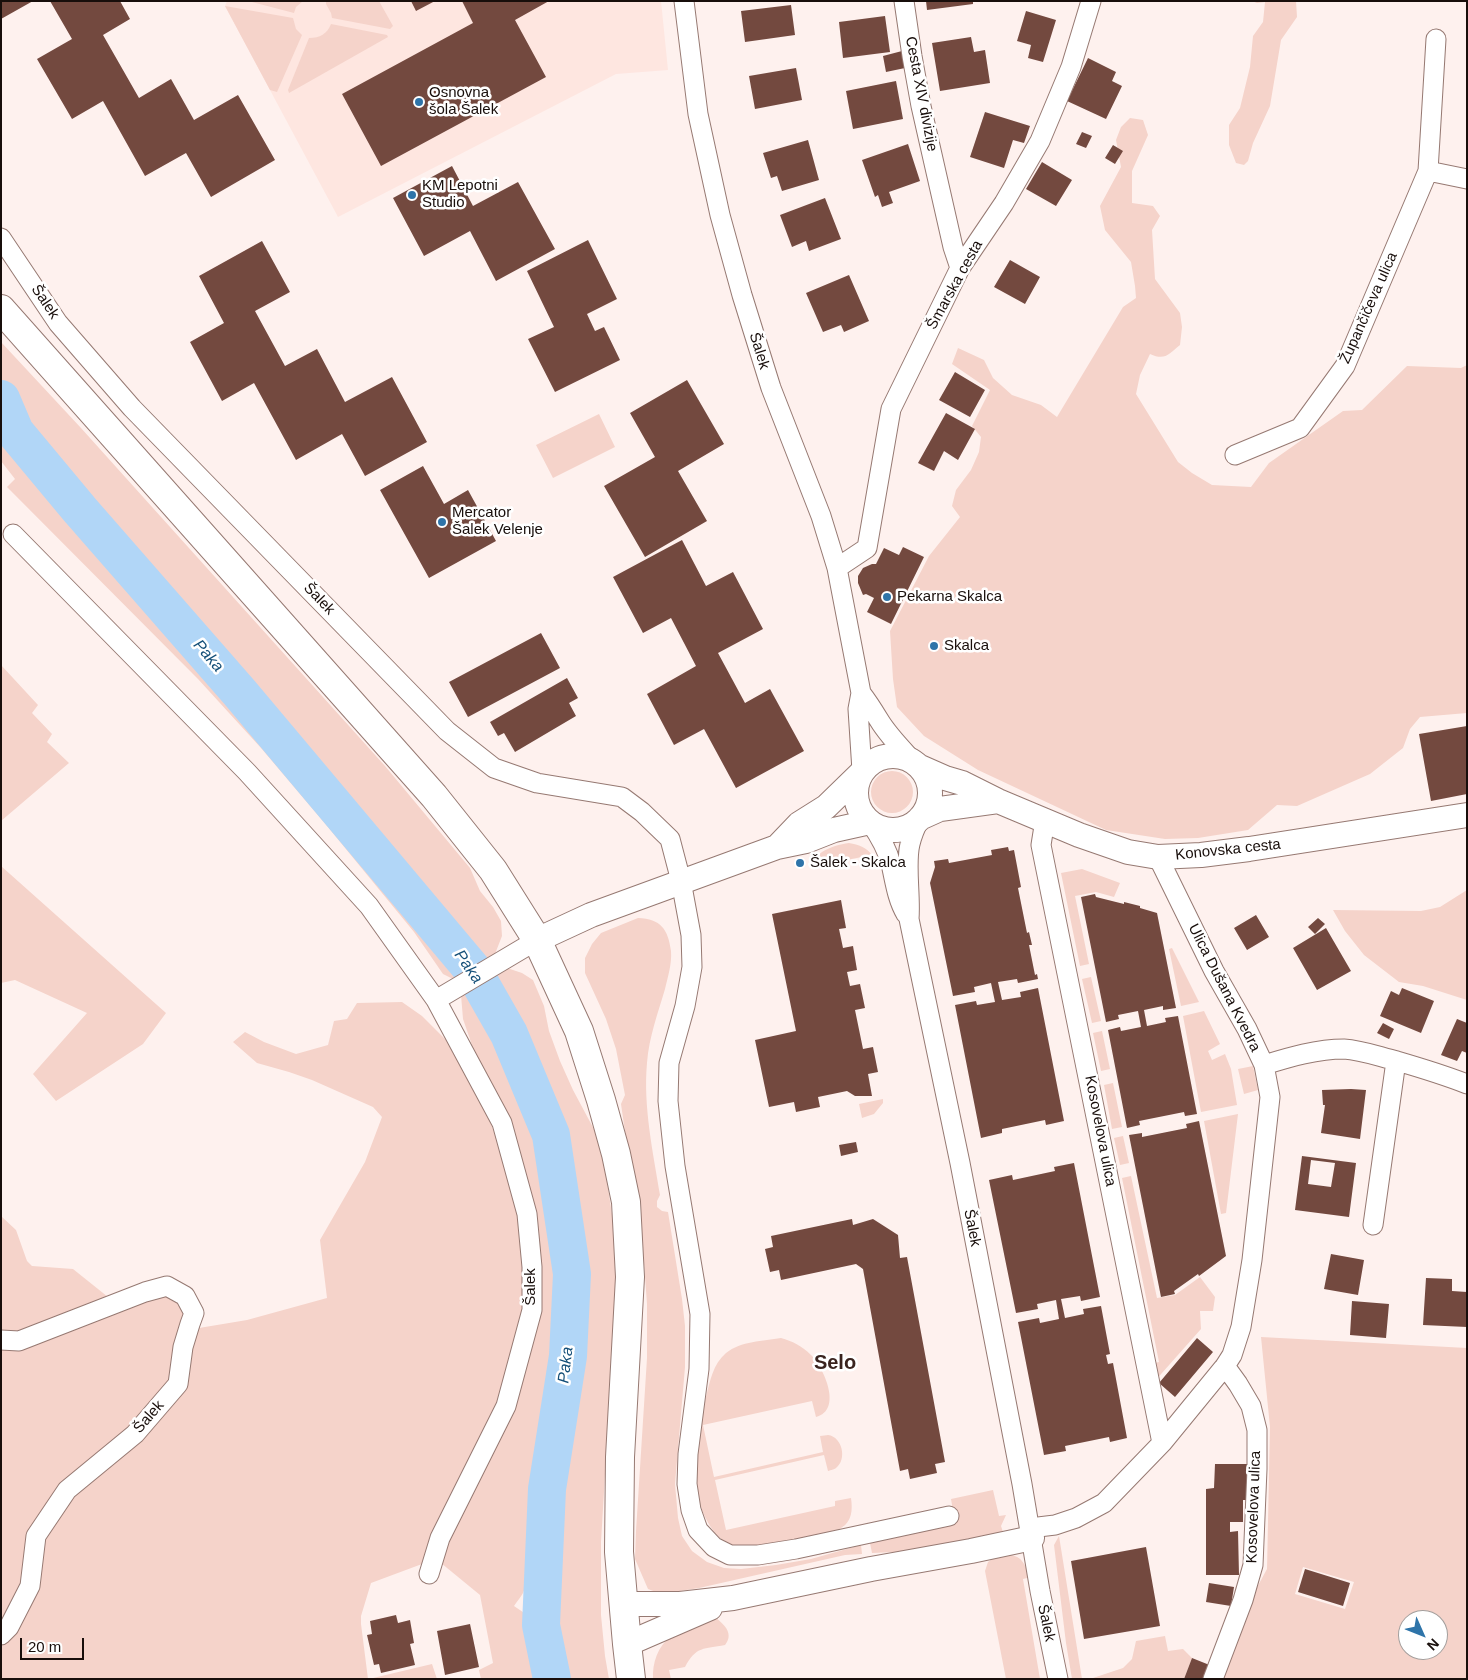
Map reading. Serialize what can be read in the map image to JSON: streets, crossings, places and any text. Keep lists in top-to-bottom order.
{
  "streets": {
    "street": [
      "Cesta XIV divizije",
      "Šmarska cesta",
      "Šalek",
      "Župančičeva ulica",
      "Konovska cesta",
      "Ulica Dušana Kvedra",
      "Kosovelova ulica"
    ]
  },
  "crossings": [
    ["Cesta XIV divizije", "Šmarska cesta"],
    ["Šmarska cesta", "Šalek"],
    ["Konovska cesta", "Ulica Dušana Kvedra"],
    ["Konovska cesta", "Kosovelova ulica"]
  ],
  "districts": ["Selo"],
  "water": ["Paka"],
  "places": [
    "Osnovna šola Šalek",
    "KM Lepotni Studio",
    "Mercator Šalek Velenje",
    "Pekarna Skalca",
    "Skalca",
    "Šalek - Skalca"
  ],
  "scale_bar": "20 m",
  "north": "bottom right"
}
